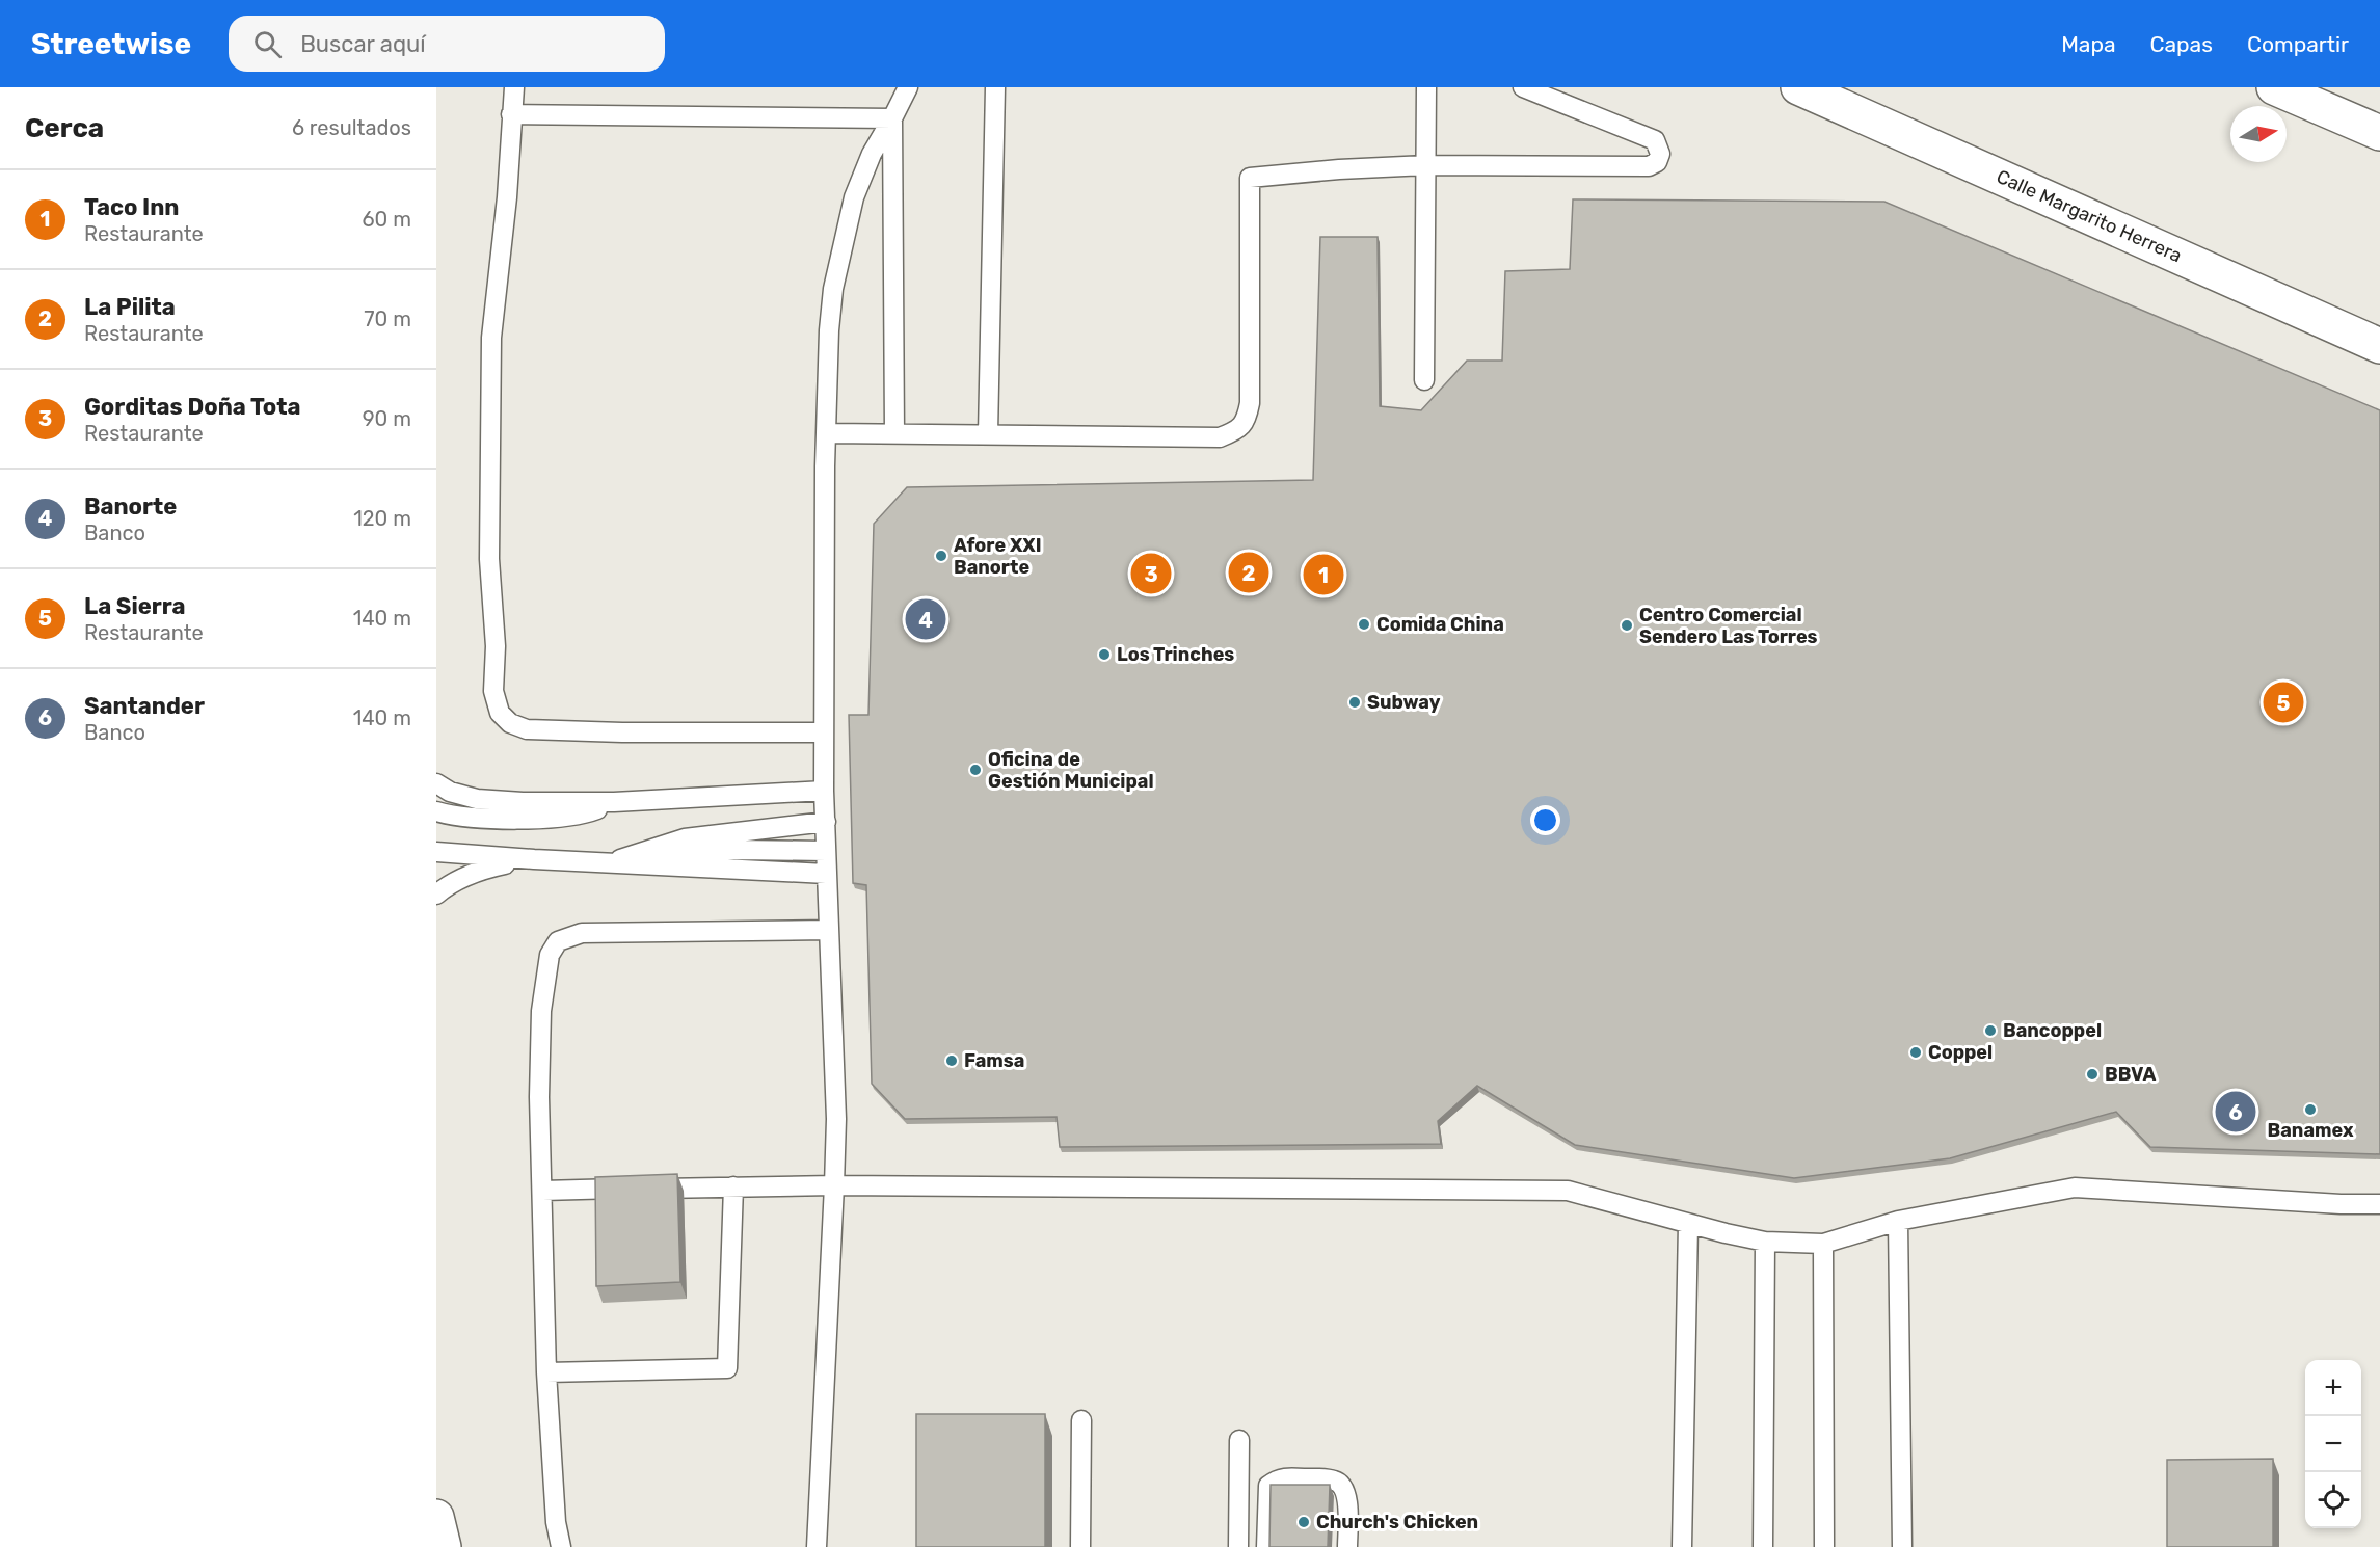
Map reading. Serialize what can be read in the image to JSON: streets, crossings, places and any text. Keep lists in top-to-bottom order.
{
  "streets": {
    "street": ["Calle Margarito Herrera"]
  },
  "places": [
    "Afore XXI Banorte",
    "Comida China",
    "Centro Comercial Sendero Las Torres",
    "Los Trinches",
    "Subway",
    "Oficina de Gestión Municipal",
    "Bancoppel",
    "Coppel",
    "Famsa",
    "BBVA",
    "Banamex",
    "Church's Chicken"
  ],
  "north": "right",
  "page": {
    "header": "Streetwise",
    "search": "Buscar aquí",
    "nav": ["Mapa", "Capas", "Compartir"],
    "heading": ["Cerca", "6 resultados"],
    "list": [
      {
        "mark": "1",
        "name": "Taco Inn",
        "note": "Restaurante",
        "value": "60 m"
      },
      {
        "mark": "2",
        "name": "La Pilita",
        "note": "Restaurante",
        "value": "70 m"
      },
      {
        "mark": "3",
        "name": "Gorditas Doña Tota",
        "note": "Restaurante",
        "value": "90 m"
      },
      {
        "mark": "4",
        "name": "Banorte",
        "note": "Banco",
        "value": "120 m"
      },
      {
        "mark": "5",
        "name": "La Sierra",
        "note": "Restaurante",
        "value": "140 m"
      },
      {
        "mark": "6",
        "name": "Santander",
        "note": "Banco",
        "value": "140 m"
      }
    ],
    "pins": [
      "2",
      "3",
      "1",
      "4",
      "5",
      "6"
    ],
    "map_buttons": ["+", "−"]
  }
}
